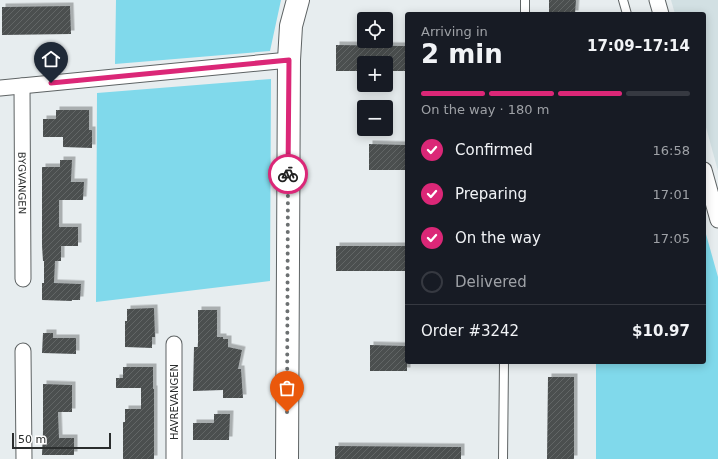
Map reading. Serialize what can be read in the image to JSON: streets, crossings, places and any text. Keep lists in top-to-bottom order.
{
  "streets": {
    "street": ["BYGVANGEN", "HAVREVANGEN"]
  },
  "scale_bar": "50 m",
  "page": {
    "map_buttons": ["+", "−"],
    "heading": ["2 min", "Arriving in", "17:09–17:14"],
    "panel": ["Order #3242", "$10.97"],
    "bar": "On the way · 180 m",
    "list": [
      ["Confirmed", "16:58"],
      ["Preparing", "17:01"],
      ["On the way", "17:05"],
      "Delivered"
    ],
    "scale": "50 m"
  }
}
